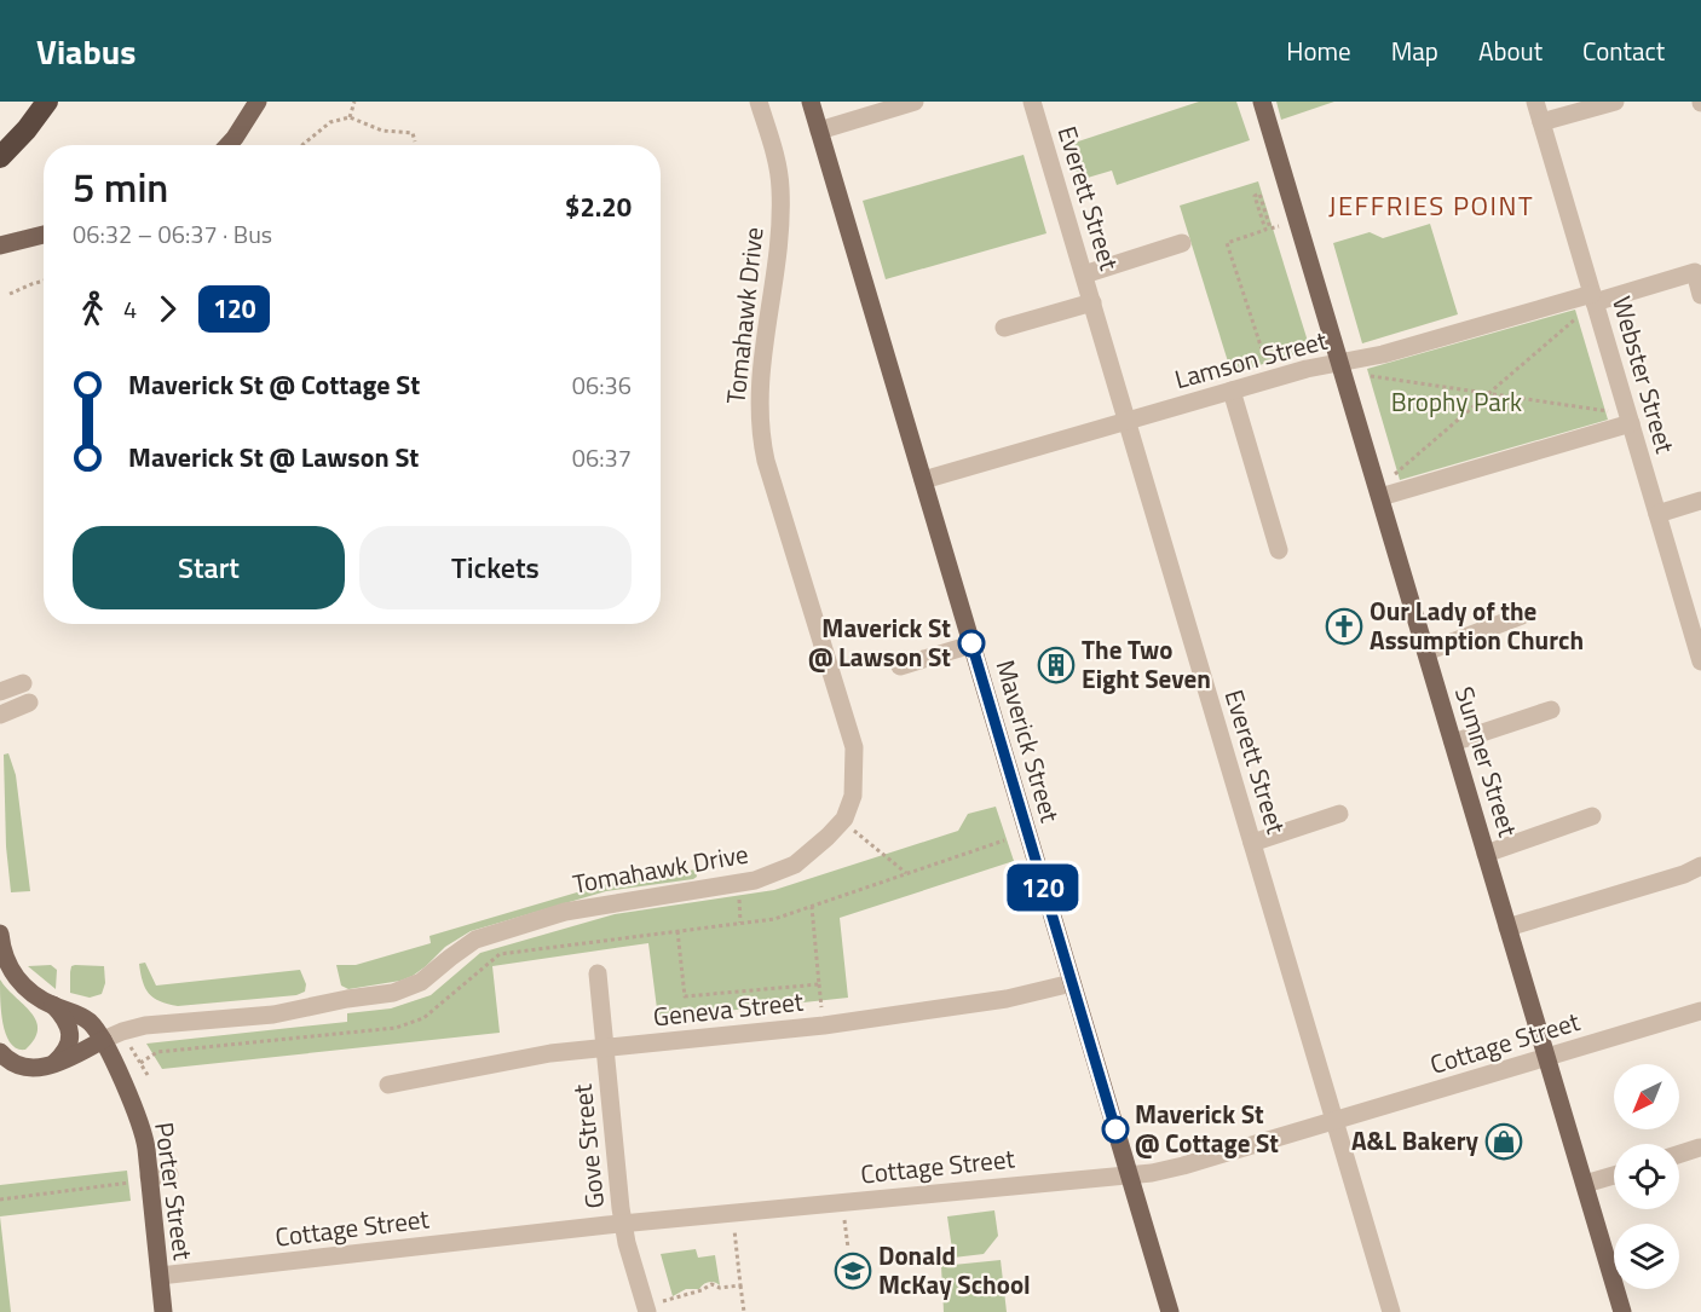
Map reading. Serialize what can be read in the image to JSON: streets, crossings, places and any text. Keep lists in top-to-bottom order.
{
  "streets": {
    "main road": ["Maverick Street", "Sumner Street", "Porter Street"],
    "street": [
      "Everett Street",
      "Tomahawk Drive",
      "Lamson Street",
      "Webster Street",
      "Geneva Street",
      "Cottage Street",
      "Gove Street"
    ]
  },
  "crossings": [
    ["Everett Street", "Lamson Street"],
    ["Everett Street", "Cottage Street"],
    ["Tomahawk Drive", "Porter Street"],
    ["Lamson Street", "Webster Street"],
    ["Lamson Street", "Maverick Street"],
    ["Lamson Street", "Sumner Street"],
    ["Maverick Street", "Geneva Street"],
    ["Maverick Street", "Cottage Street"],
    ["Sumner Street", "Cottage Street"],
    ["Geneva Street", "Gove Street"],
    ["Cottage Street", "Gove Street"],
    ["Cottage Street", "Porter Street"]
  ],
  "districts": ["JEFFRIES POINT"],
  "parks": ["Brophy Park"],
  "places": {
    "church": ["Our Lady of the Assumption Church"],
    "other": ["Maverick St @ Lawson St", "Maverick St @ Cottage St"],
    "building": ["The Two Eight Seven"],
    "shop": ["A&L Bakery"],
    "school or university": ["Donald McKay School"]
  },
  "lines": ["bus line 120"],
  "north": "bottom left",
  "page": {
    "header": "Viabus",
    "nav": [
      "Home",
      "Map",
      "About",
      "Contact"
    ],
    "on_map": "120",
    "heading": ["5 min", "06:32 – 06:37 · Bus", "$2.20"],
    "legs": ["4", "120"],
    "list": [
      {
        "name": "Maverick St @ Cottage St",
        "value": "06:36"
      },
      {
        "name": "Maverick St @ Lawson St",
        "value": "06:37"
      }
    ],
    "buttons": ["Start", "Tickets"]
  }
}
